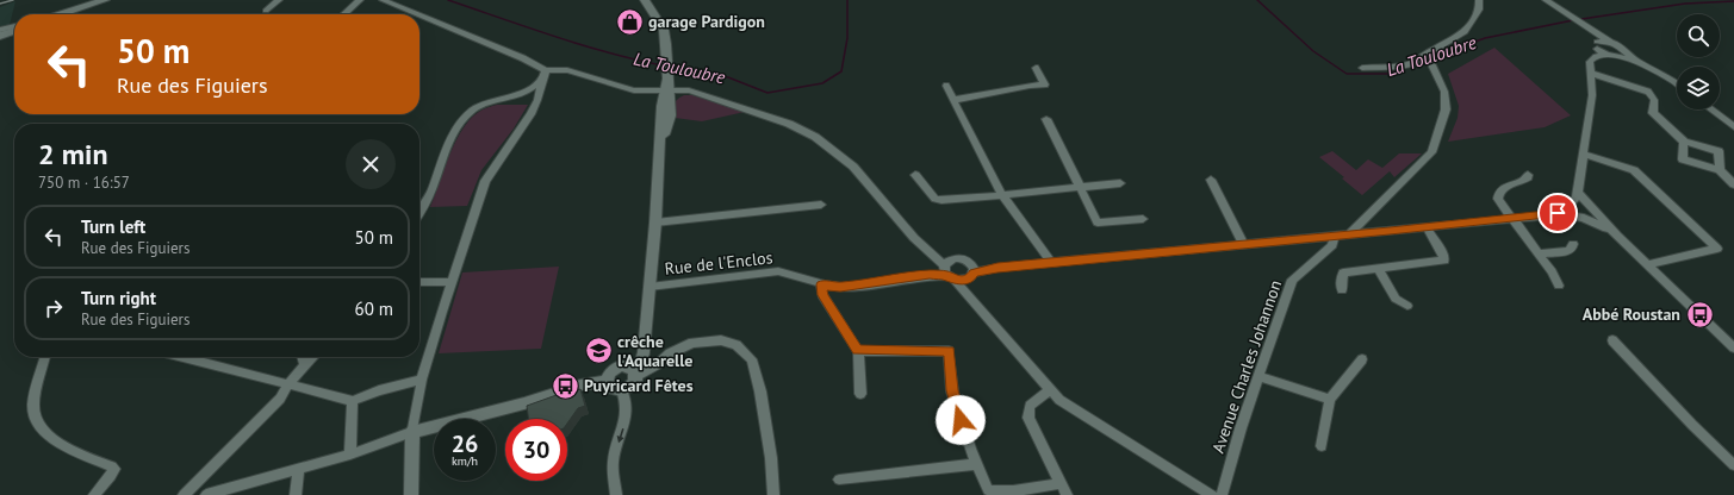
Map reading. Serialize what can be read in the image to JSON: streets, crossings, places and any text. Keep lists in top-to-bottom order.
{
  "streets": {
    "street": ["Rue de l'Enclos", "Avenue Charles Johannon"]
  },
  "water": ["La Touloubre"],
  "places": {
    "shop": ["garage Pardigon"],
    "bus stop": ["Abbé Roustan", "Puyricard Fêtes"],
    "school or university": ["crêche l'Aquarelle"]
  },
  "page": {
    "turn": ["50 m", "Rue des Figuiers"],
    "heading": ["2 min", "750 m · 16:57"],
    "list": [
      {
        "name": "Turn left",
        "note": "Rue des Figuiers",
        "value": "50 m"
      },
      {
        "name": "Turn right",
        "note": "Rue des Figuiers",
        "value": "60 m"
      }
    ],
    "speed": "26 km/h",
    "limit": "30"
  }
}
